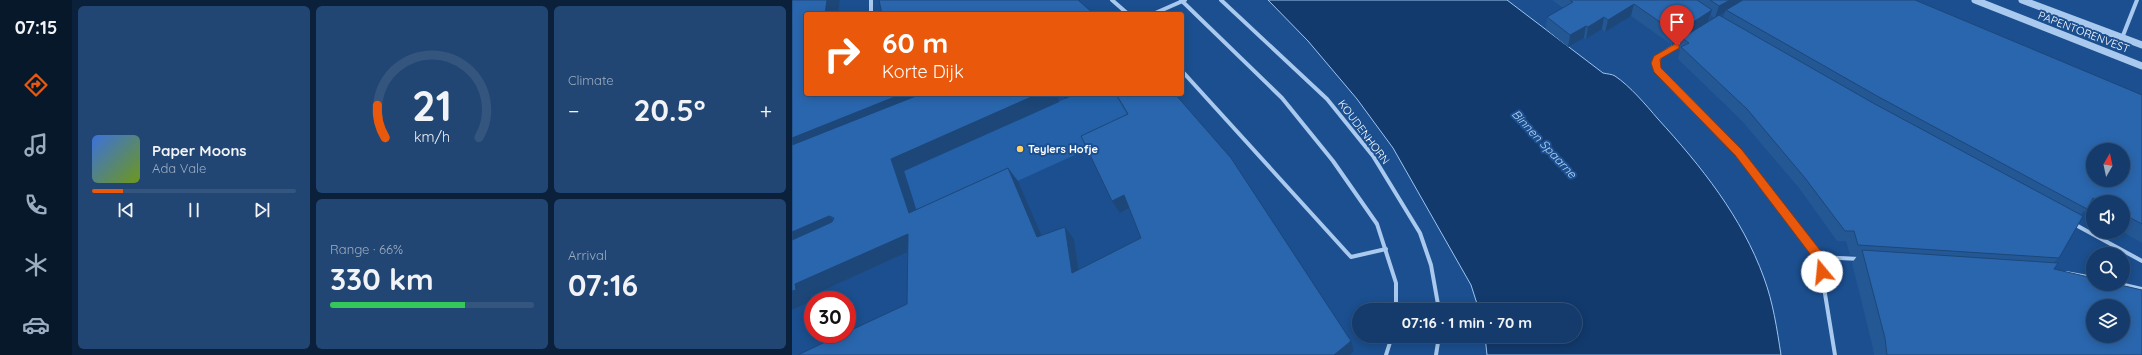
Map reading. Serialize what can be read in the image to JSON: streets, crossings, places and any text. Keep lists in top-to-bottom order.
{
  "streets": {
    "street": ["PAPENTORENVEST", "KOUDENHORN"]
  },
  "water": ["Binnen Spaarne"],
  "places": ["Teylers Hofje"],
  "north": "top",
  "page": {
    "tabs": "07:15",
    "tile": [
      "Climate",
      ["Range · 66%", "330 km"],
      ["Arrival", "07:16"]
    ],
    "turn": ["60 m", "Korte Dijk"],
    "heat": ["−", "20.5°", "+"],
    "song": ["Paper Moons", "Ada Vale"],
    "limit": "30",
    "trip": "07:16 · 1 min · 70 m",
    "gauge": ["21", "km/h"]
  }
}
